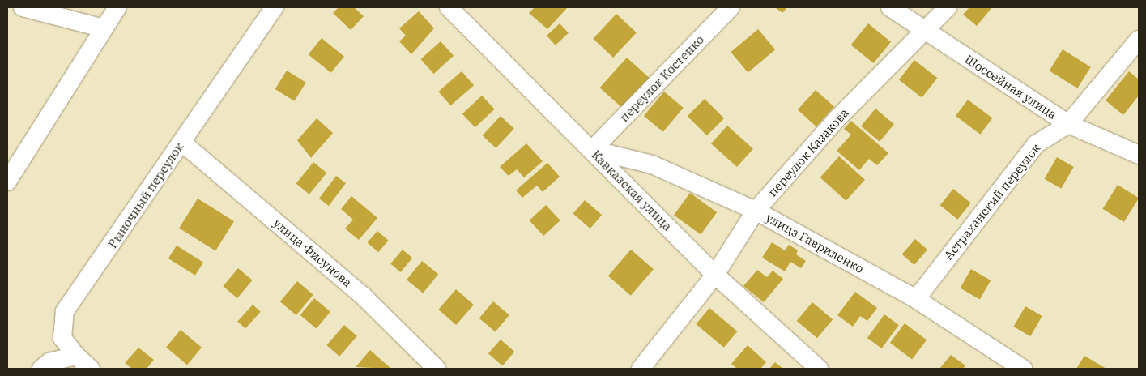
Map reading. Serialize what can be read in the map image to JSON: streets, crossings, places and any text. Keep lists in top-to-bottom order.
{
  "streets": {
    "street": [
      "переулок Костенко",
      "Шоссейная улица",
      "переулок Казакова",
      "Кавказская улица",
      "Рыночный переулок",
      "Астраханский переулок",
      "улица Гавриленко",
      "улица Фисунова"
    ]
  },
  "crossings": [
    ["переулок Костенко", "Кавказская улица"],
    ["переулок Костенко", "улица Гавриленко"],
    ["Шоссейная улица", "переулок Казакова"],
    ["Шоссейная улица", "Астраханский переулок"],
    ["переулок Казакова", "Кавказская улица"],
    ["переулок Казакова", "улица Гавриленко"],
    ["Кавказская улица", "улица Гавриленко"],
    ["Рыночный переулок", "улица Фисунова"],
    ["Астраханский переулок", "улица Гавриленко"]
  ]
}
